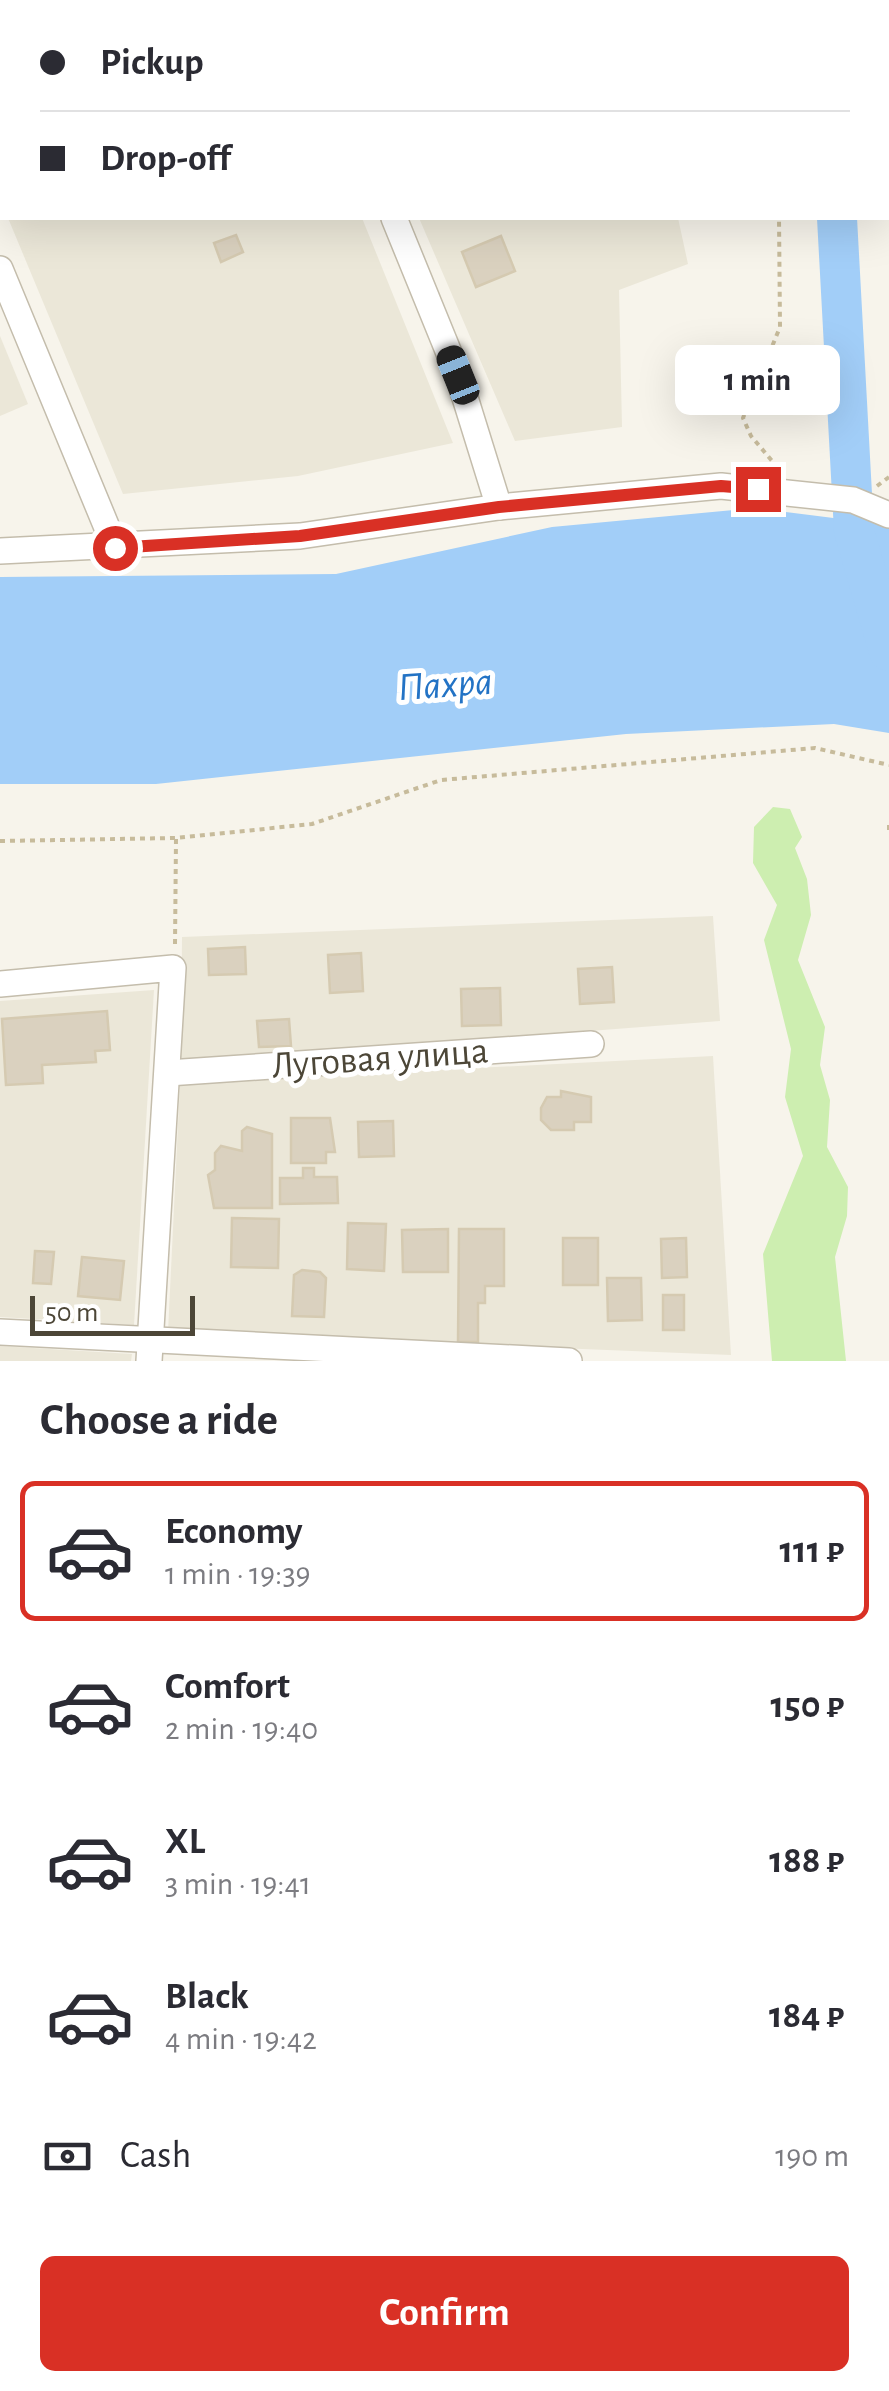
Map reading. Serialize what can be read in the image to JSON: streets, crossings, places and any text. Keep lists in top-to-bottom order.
{
  "streets": {
    "street": ["Луговая улица"]
  },
  "water": ["Пахра"],
  "scale_bar": "50 m",
  "page": {
    "banner": ["Pickup", "Drop-off"],
    "bubble": "1 min",
    "scale": "50 m",
    "heading": "Choose a ride",
    "list": [
      {
        "name": "Economy",
        "note": "1 min · 19:39",
        "value": "111 ₽"
      },
      {
        "name": "Comfort",
        "note": "2 min · 19:40",
        "value": "150 ₽"
      },
      {
        "name": "XL",
        "note": "3 min · 19:41",
        "value": "188 ₽"
      },
      {
        "name": "Black",
        "note": "4 min · 19:42",
        "value": "184 ₽"
      }
    ],
    "pay": ["Cash", "190 m"],
    "buttons": "Confirm"
  }
}
